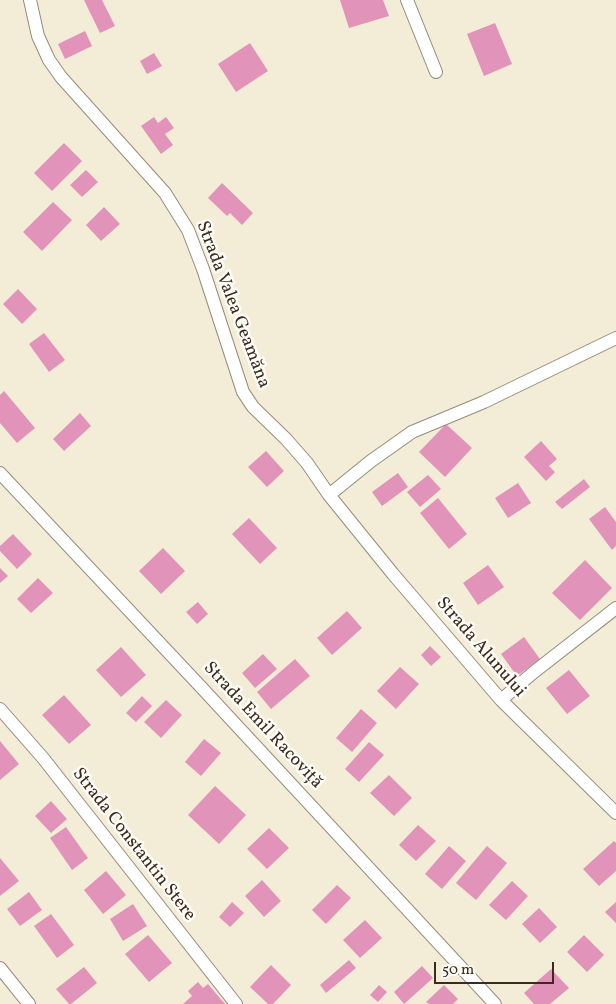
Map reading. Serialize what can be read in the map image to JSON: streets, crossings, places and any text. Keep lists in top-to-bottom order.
{
  "streets": {
    "street": [
      "Strada Valea Geamăna",
      "Strada Alunului",
      "Strada Emil Racoviță",
      "Strada Constantin Stere"
    ]
  },
  "crossings": [
    ["Strada Valea Geamăna", "Strada Alunului"]
  ],
  "scale_bar": "50 m"
}
